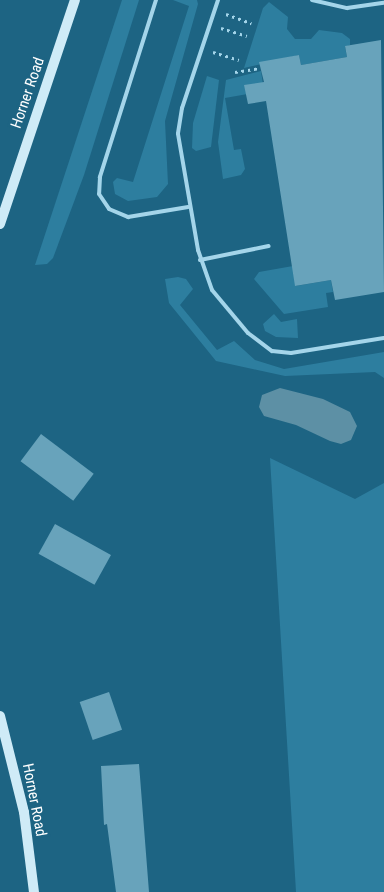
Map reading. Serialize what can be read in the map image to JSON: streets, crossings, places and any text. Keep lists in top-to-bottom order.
{
  "streets": {
    "main road": ["Horner Road"]
  }
}
